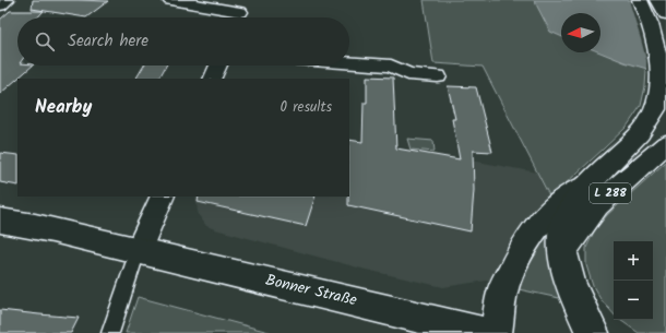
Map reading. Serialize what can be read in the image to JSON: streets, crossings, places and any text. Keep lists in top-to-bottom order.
{
  "streets": {
    "main road": ["L 288", "Bonner Straße"]
  },
  "north": "left",
  "page": {
    "search": "Search here",
    "heading": ["Nearby", "0 results"],
    "map_buttons": ["+", "−"]
  }
}
